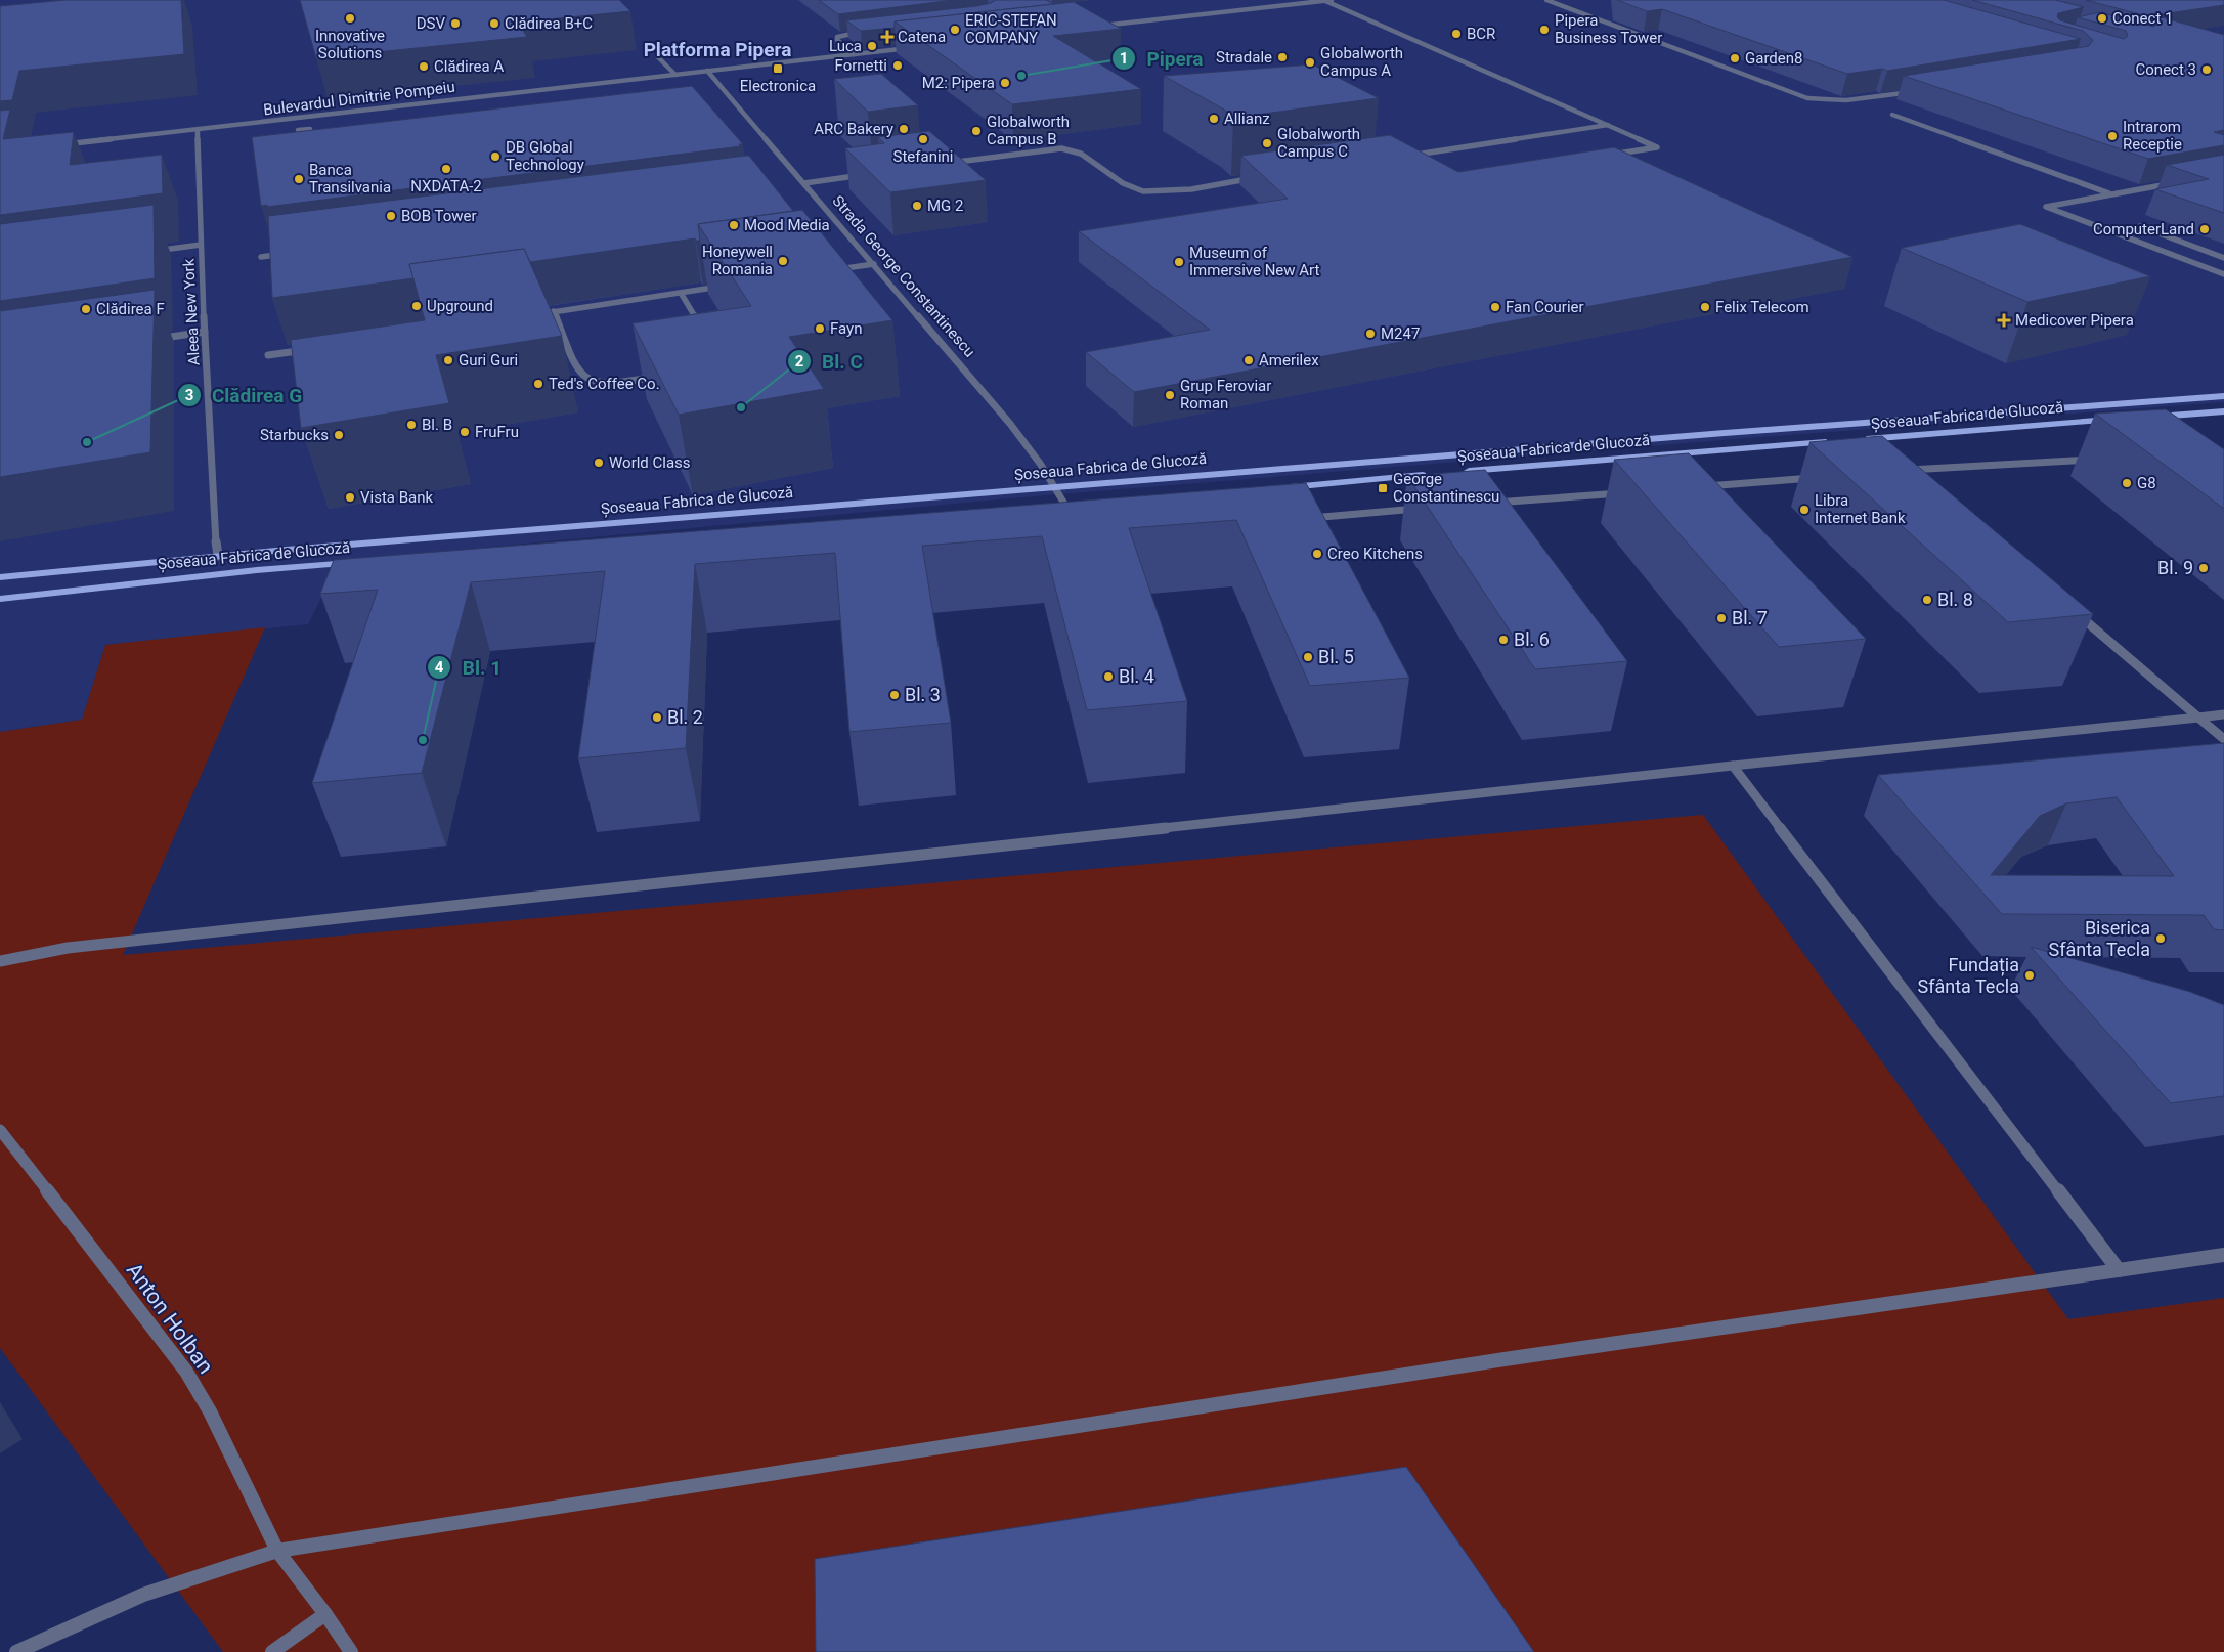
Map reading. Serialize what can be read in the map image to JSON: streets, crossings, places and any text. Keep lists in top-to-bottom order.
{
  "streets": {
    "main road": ["Șoseaua Fabrica de Glucoză"],
    "street": [
      "Bulevardul Dimitrie Pompeiu",
      "Strada George Constantinescu",
      "Aleea New York",
      "Anton Holban"
    ]
  },
  "crossings": [
    ["Bulevardul Dimitrie Pompeiu", "Strada George Constantinescu"],
    ["Bulevardul Dimitrie Pompeiu", "Aleea New York"],
    ["Strada George Constantinescu", "Șoseaua Fabrica de Glucoză"],
    ["Aleea New York", "Șoseaua Fabrica de Glucoză"]
  ],
  "districts": ["Platforma Pipera"],
  "places": {
    "other": [
      "Innovative Solutions",
      "Conect 1",
      "DSV",
      "Clădirea B+C",
      "ERIC-STEFAN COMPANY",
      "Pipera Business Tower",
      "BCR",
      "Luca",
      "Stradale",
      "Garden8",
      "Globalworth Campus A",
      "Fornetti",
      "Clădirea A",
      "Conect 3",
      "Pipera",
      "M2: Pipera",
      "Allianz",
      "ARC Bakery",
      "Globalworth Campus B",
      "Intrarom Receptie",
      "Stefanini",
      "Globalworth Campus C",
      "DB Global Technology",
      "NXDATA-2",
      "Banca Transilvania",
      "MG 2",
      "BOB Tower",
      "Mood Media",
      "ComputerLand",
      "Honeywell Romania",
      "Museum of Immersive New Art",
      "Upground",
      "Fan Courier",
      "Felix Telecom",
      "Clădirea F",
      "Fayn",
      "M247",
      "Guri Guri",
      "Amerilex",
      "Ted's Coffee Co.",
      "Grup Feroviar Roman",
      "Bl. C",
      "Bl. B",
      "FruFru",
      "Starbucks",
      "Clădirea G",
      "World Class",
      "G8",
      "Vista Bank",
      "Libra Internet Bank",
      "Creo Kitchens",
      "Bl. 9",
      "Bl. 8",
      "Bl. 7",
      "Bl. 6",
      "Bl. 5",
      "Bl. 4",
      "Bl. 3",
      "Bl. 2",
      "Bl. 1",
      "Biserica Sfânta Tecla",
      "Fundația Sfânta Tecla"
    ],
    "health": ["Catena", "Medicover Pipera"],
    "transit": ["Electronica", "George Constantinescu"]
  }
}
